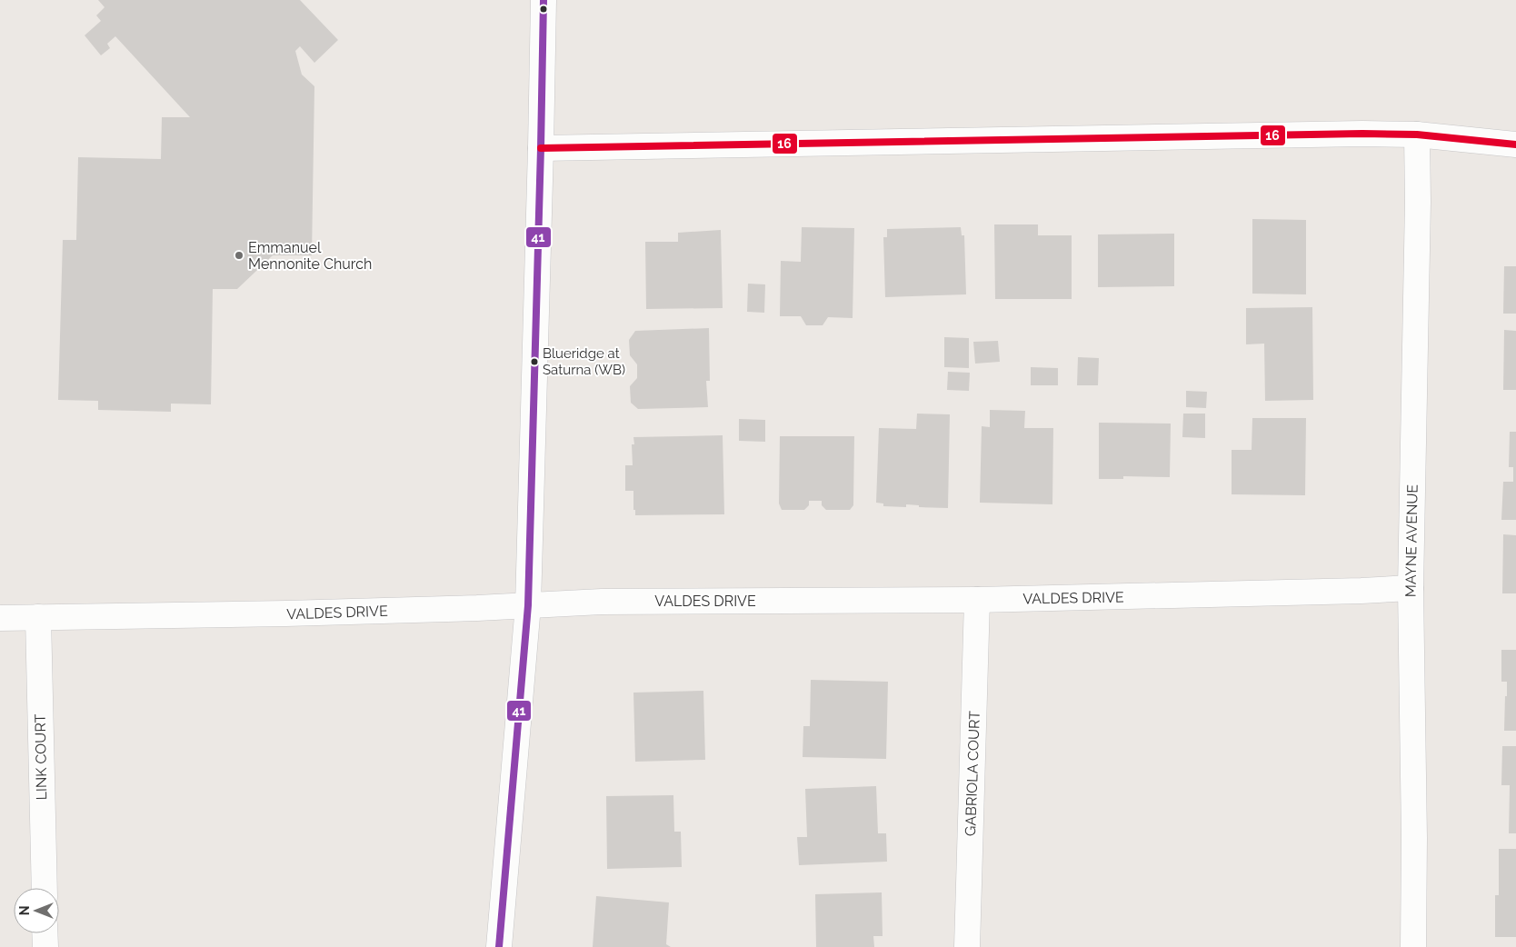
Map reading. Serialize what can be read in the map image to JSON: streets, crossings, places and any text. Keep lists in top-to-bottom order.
{
  "streets": {
    "street": [
      "MAYNE AVENUE",
      "VALDES DRIVE",
      "LINK COURT",
      "GABRIOLA COURT"
    ]
  },
  "crossings": [
    ["MAYNE AVENUE", "VALDES DRIVE"],
    ["VALDES DRIVE", "LINK COURT"],
    ["VALDES DRIVE", "GABRIOLA COURT"]
  ],
  "places": ["Emmanuel Mennonite Church", "Blueridge at Saturna (WB)"],
  "lines": ["transit line 41", "transit line 16"],
  "north": "left"
}
